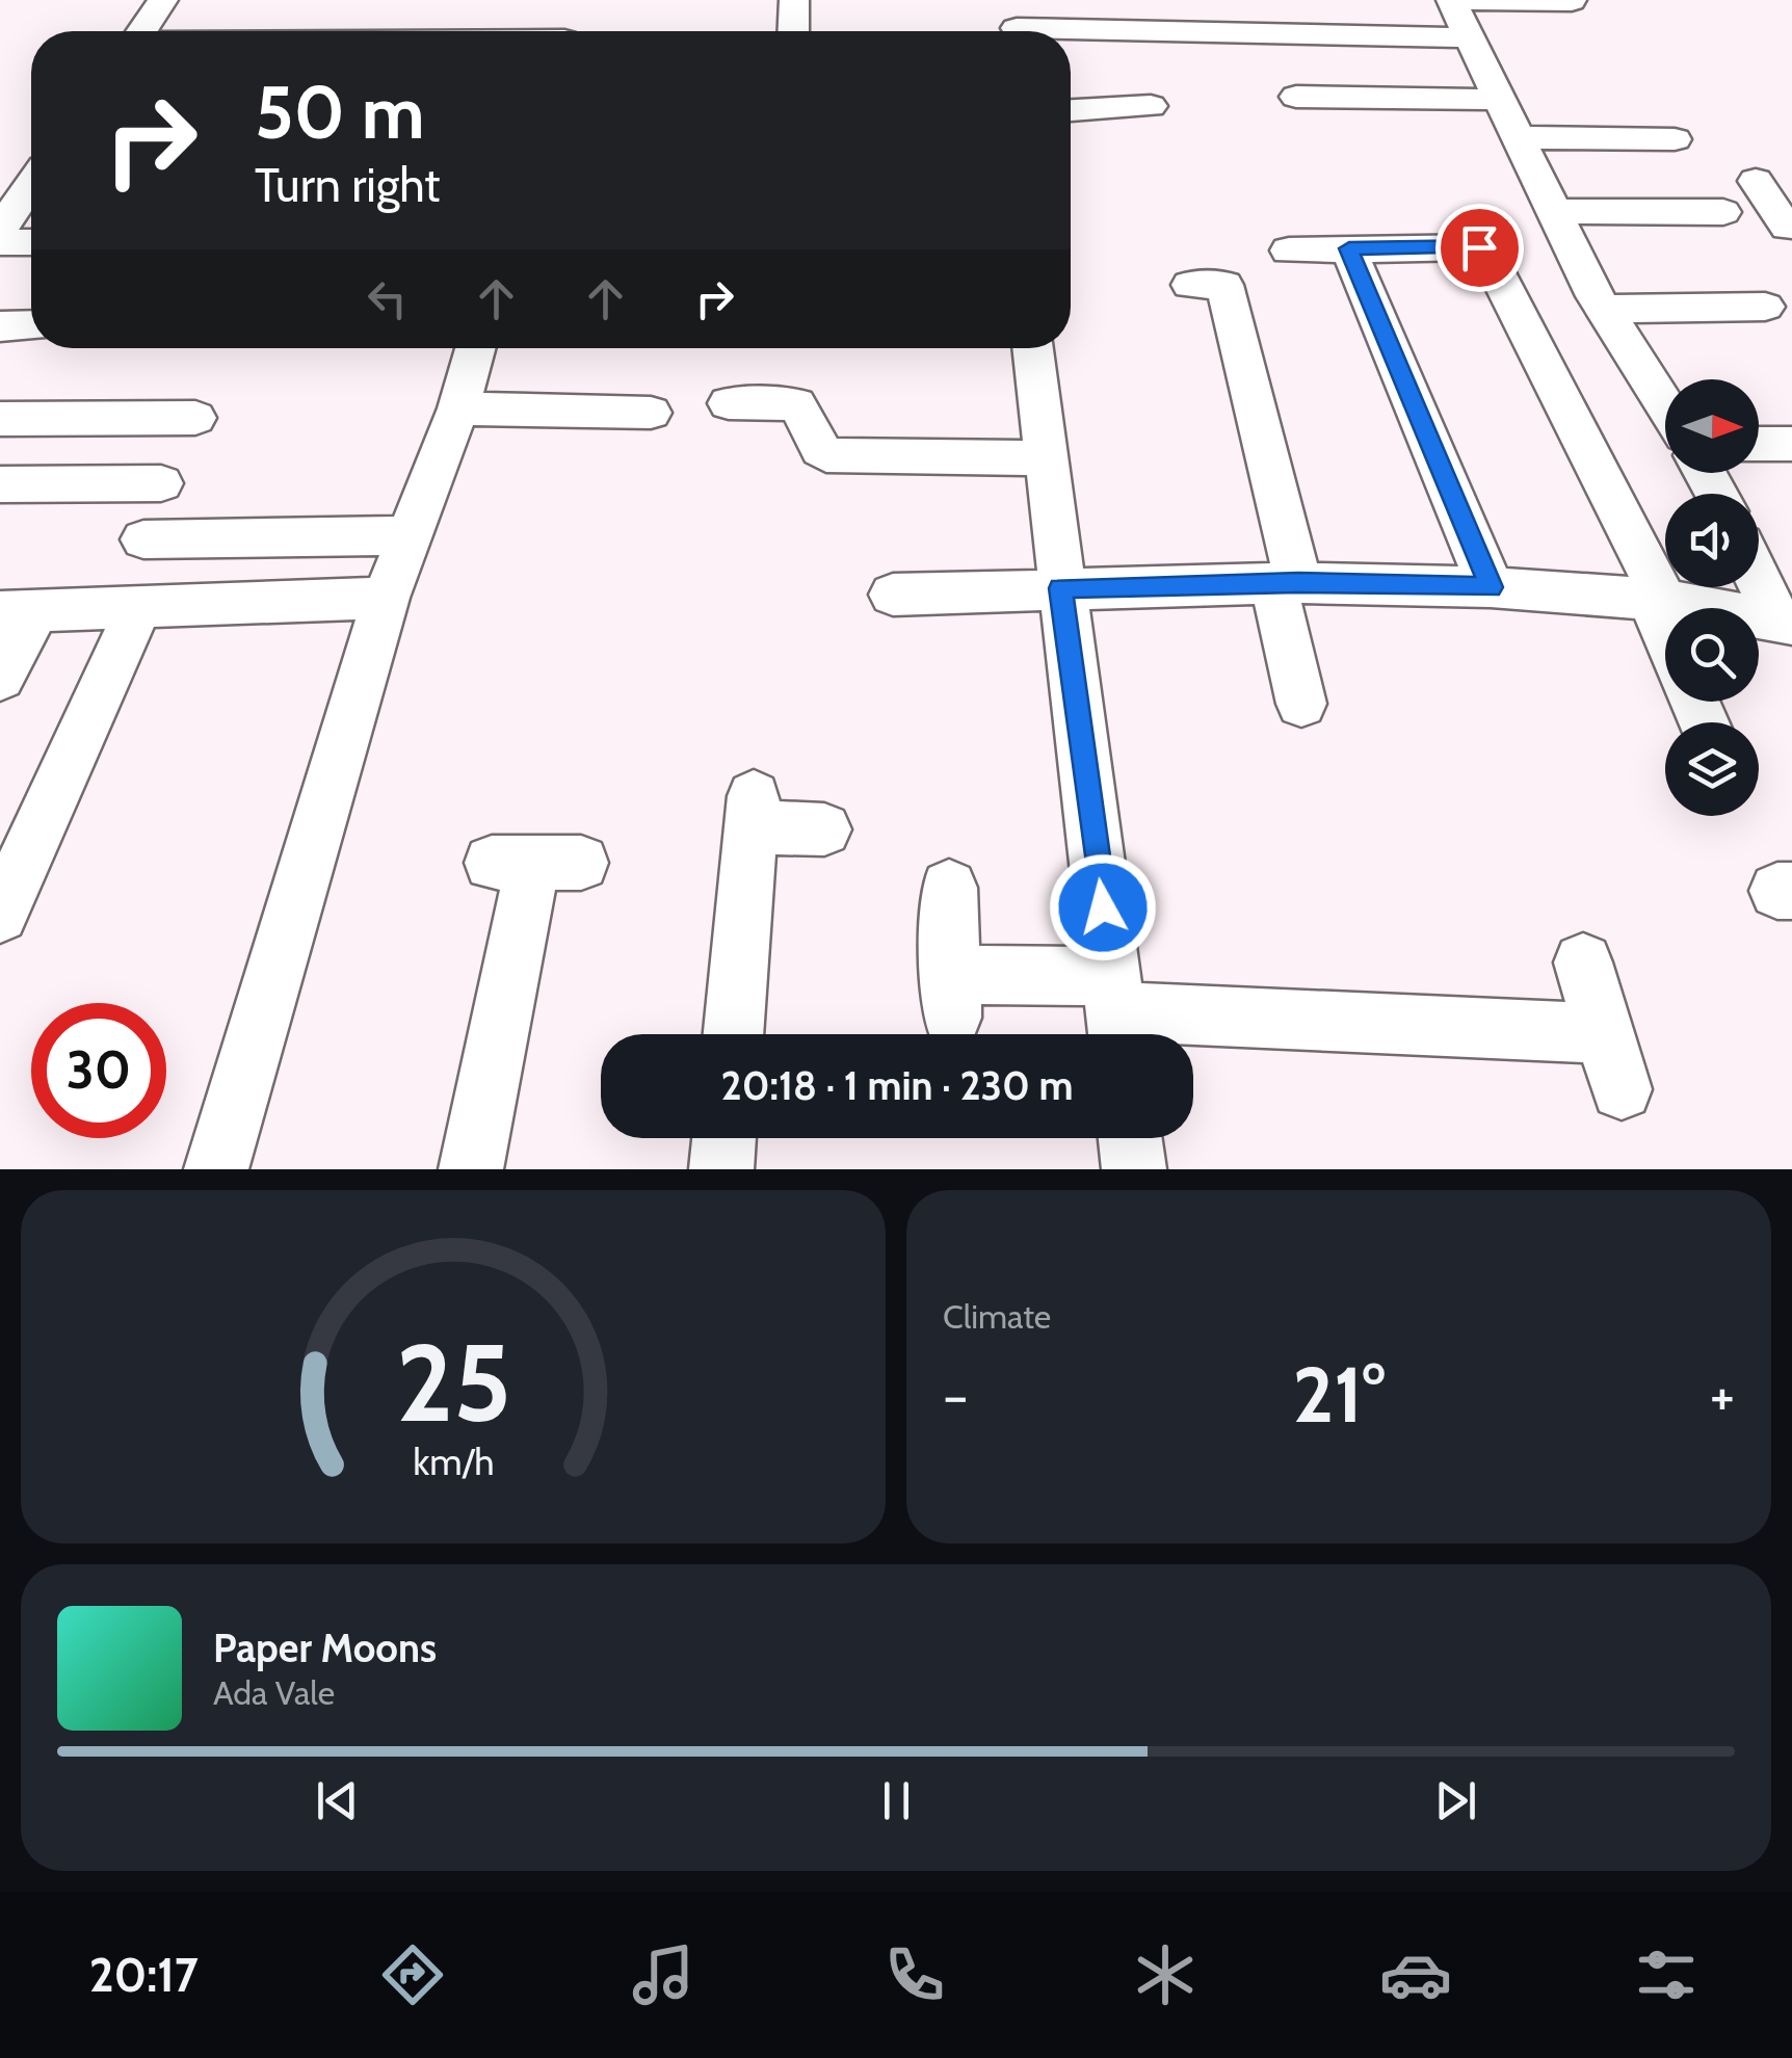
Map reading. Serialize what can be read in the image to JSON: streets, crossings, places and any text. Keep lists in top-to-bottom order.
{
  "north": "right",
  "page": {
    "turn": ["50 m", "Turn right"],
    "limit": "30",
    "trip": "20:18 · 1 min · 230 m",
    "tile": "Climate",
    "heat": ["−", "21°", "+"],
    "song": ["Paper Moons", "Ada Vale"],
    "tabs": "20:17",
    "gauge": ["25", "km/h"]
  }
}
